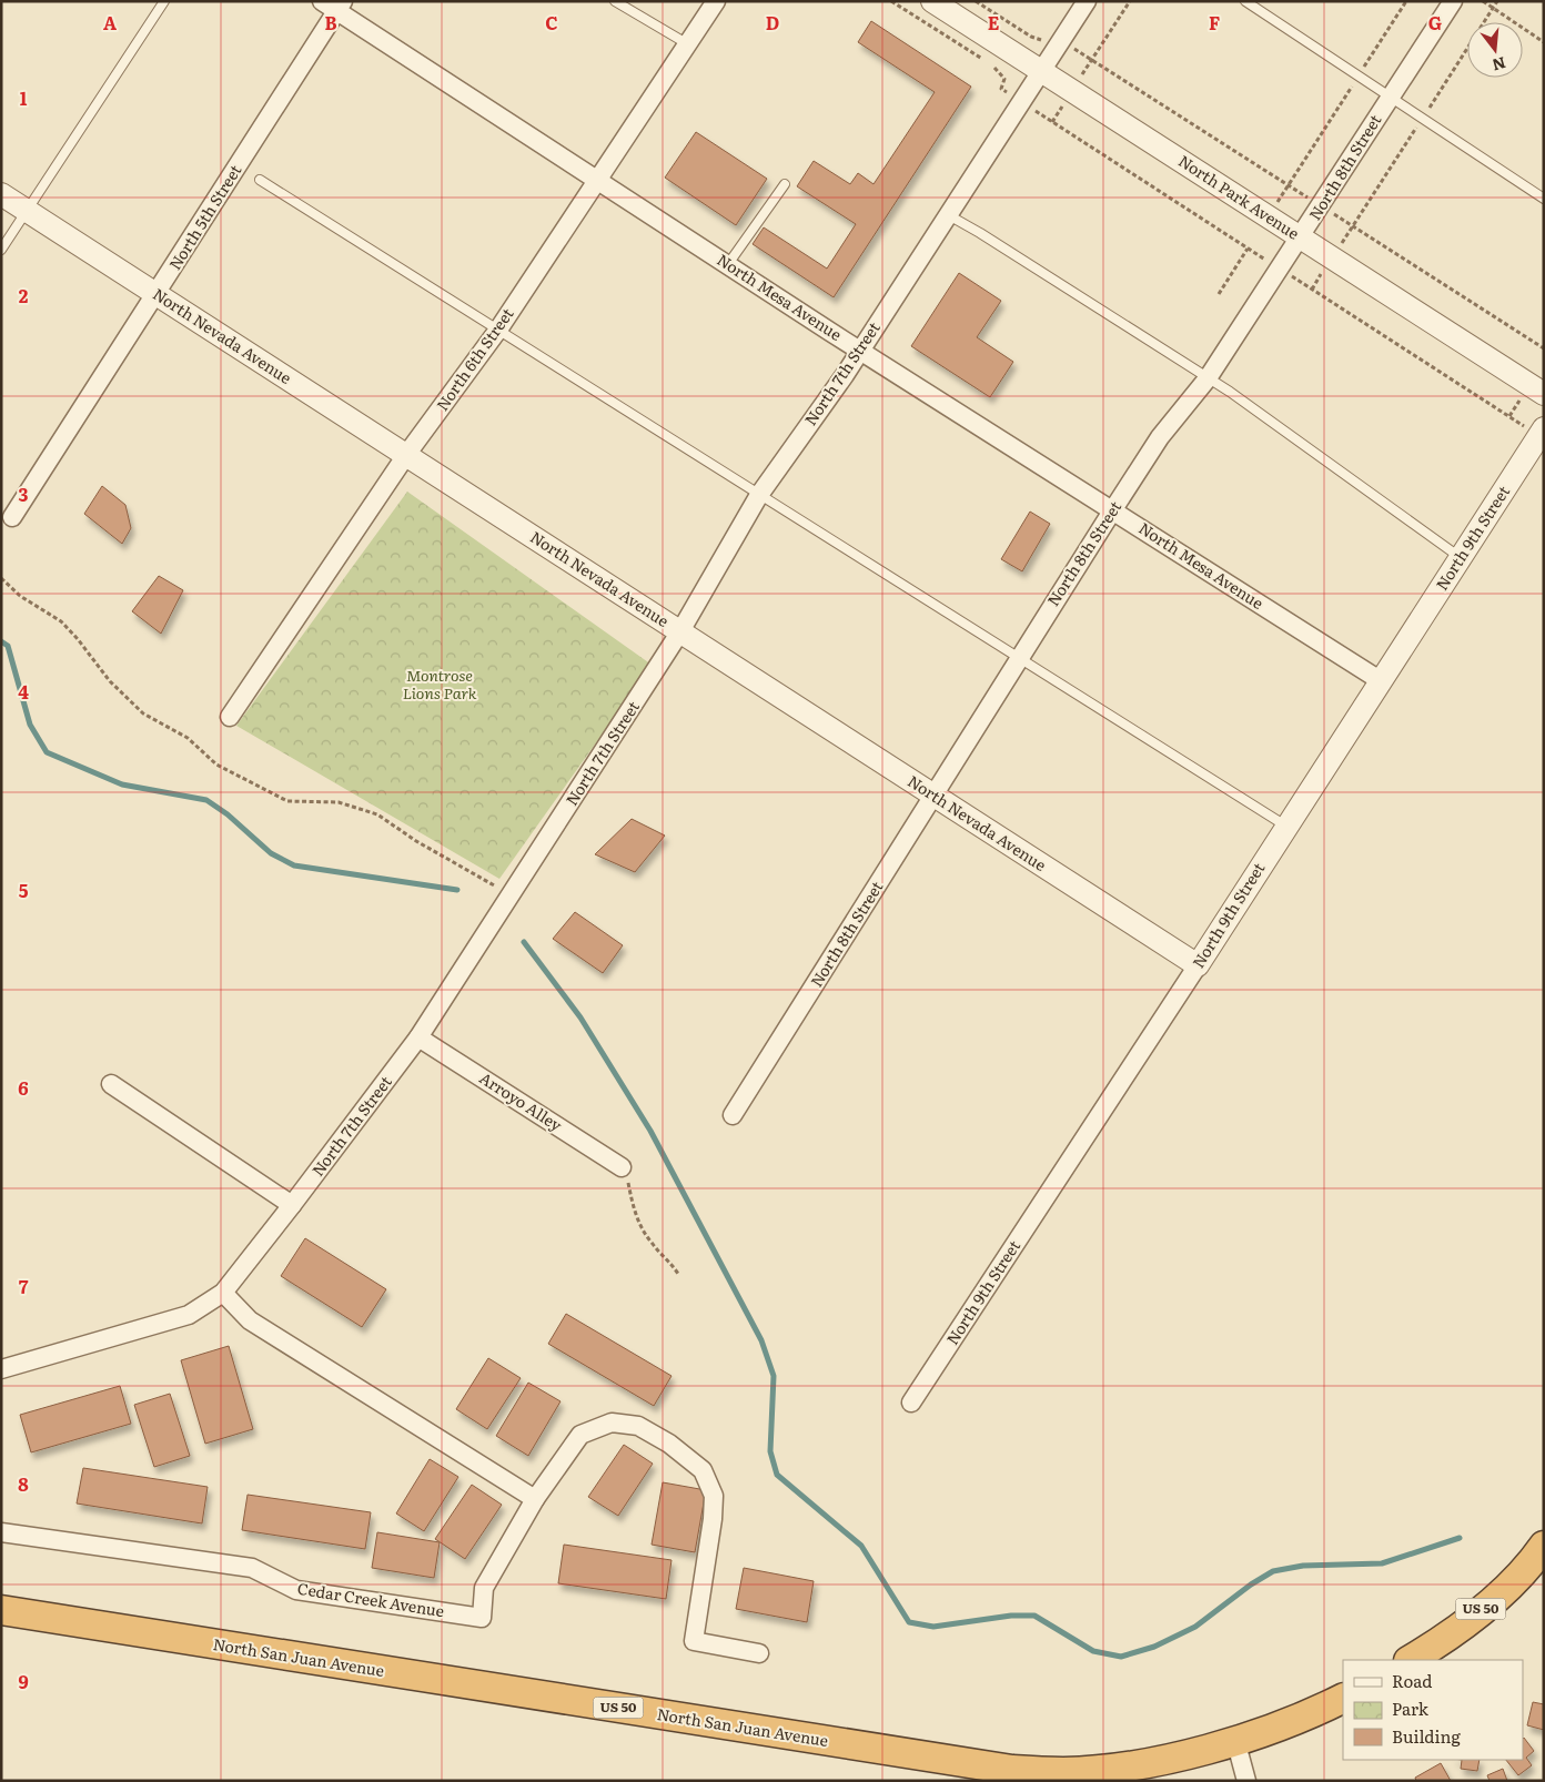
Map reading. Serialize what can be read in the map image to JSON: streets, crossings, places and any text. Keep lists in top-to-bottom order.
{
  "streets": {
    "highway": ["US 50", "North San Juan Avenue"],
    "street": [
      "North 8th Street",
      "North Park Avenue",
      "North 5th Street",
      "North Mesa Avenue",
      "North Nevada Avenue",
      "North 6th Street",
      "North 7th Street",
      "North 9th Street",
      "Arroyo Alley",
      "Cedar Creek Avenue"
    ]
  },
  "crossings": [
    ["North 8th Street", "North Park Avenue"],
    ["North 8th Street", "North Mesa Avenue"],
    ["North 8th Street", "North Nevada Avenue"],
    ["North Park Avenue", "North 7th Street"],
    ["North 5th Street", "North Mesa Avenue"],
    ["North 5th Street", "North Nevada Avenue"],
    ["North Mesa Avenue", "North 6th Street"],
    ["North Mesa Avenue", "North 7th Street"],
    ["North Mesa Avenue", "North 9th Street"],
    ["North Nevada Avenue", "North 6th Street"],
    ["North Nevada Avenue", "North 7th Street"],
    ["North Nevada Avenue", "North 9th Street"],
    ["North 7th Street", "Arroyo Alley"]
  ],
  "parks": ["Montrose Lions Park"],
  "legend": ["Road", "Park", "Building"],
  "north": "bottom",
  "grid": {
    "columns": [
      "A",
      "B",
      "C",
      "D",
      "E",
      "F",
      "G"
    ],
    "rows": [
      "1",
      "2",
      "3",
      "4",
      "5",
      "6",
      "7",
      "8",
      "9"
    ]
  }
}
